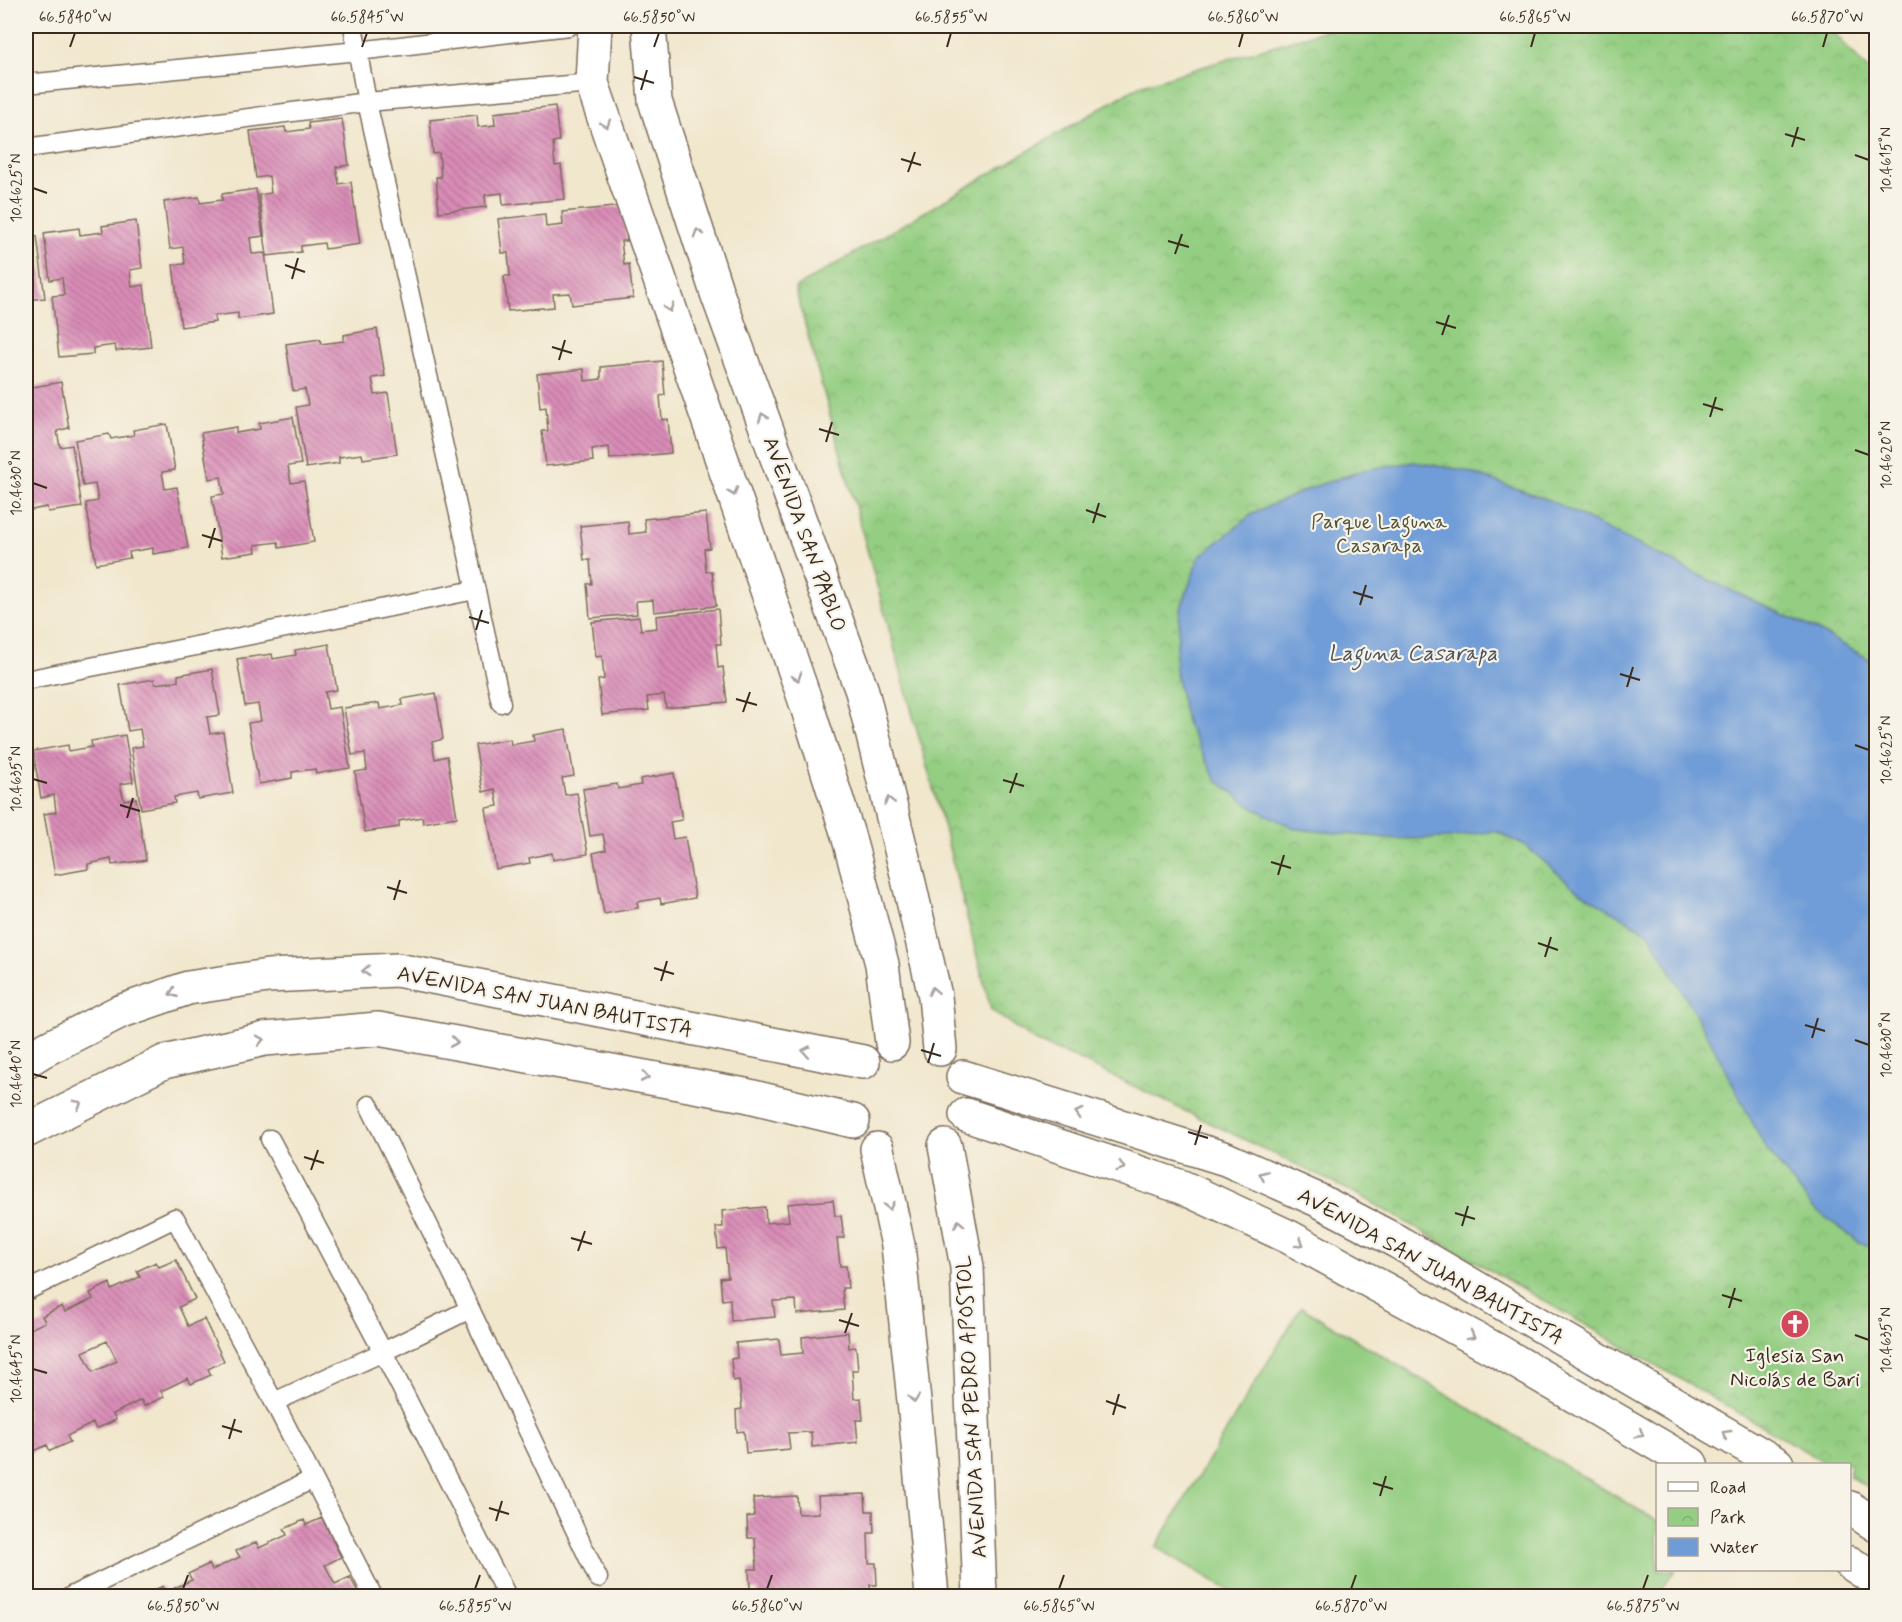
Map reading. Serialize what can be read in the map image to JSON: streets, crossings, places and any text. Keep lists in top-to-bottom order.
{
  "streets": {
    "street": ["AVENIDA SAN PABLO", "AVENIDA SAN JUAN BAUTISTA", "AVENIDA SAN PEDRO APOSTOL"]
  },
  "crossings": [
    ["AVENIDA SAN PABLO", "AVENIDA SAN JUAN BAUTISTA"],
    ["AVENIDA SAN PABLO", "AVENIDA SAN PEDRO APOSTOL"],
    ["AVENIDA SAN JUAN BAUTISTA", "AVENIDA SAN PEDRO APOSTOL"]
  ],
  "water": ["Laguna Casarapa"],
  "parks": ["Parque Laguna Casarapa"],
  "places": {
    "church": ["Iglesia San Nicolás de Bari"]
  },
  "legend": ["Road", "Park", "Water"],
  "coordinates": [
    "66.5840°W",
    "66.5845°W",
    "66.5850°W",
    "66.5855°W",
    "66.5860°W",
    "66.5865°W",
    "66.5870°W",
    "10.4615°N",
    "10.4625°N",
    "10.4620°N",
    "10.4630°N",
    "10.4635°N",
    "10.4640°N",
    "10.4645°N",
    "66.5875°W"
  ]
}
